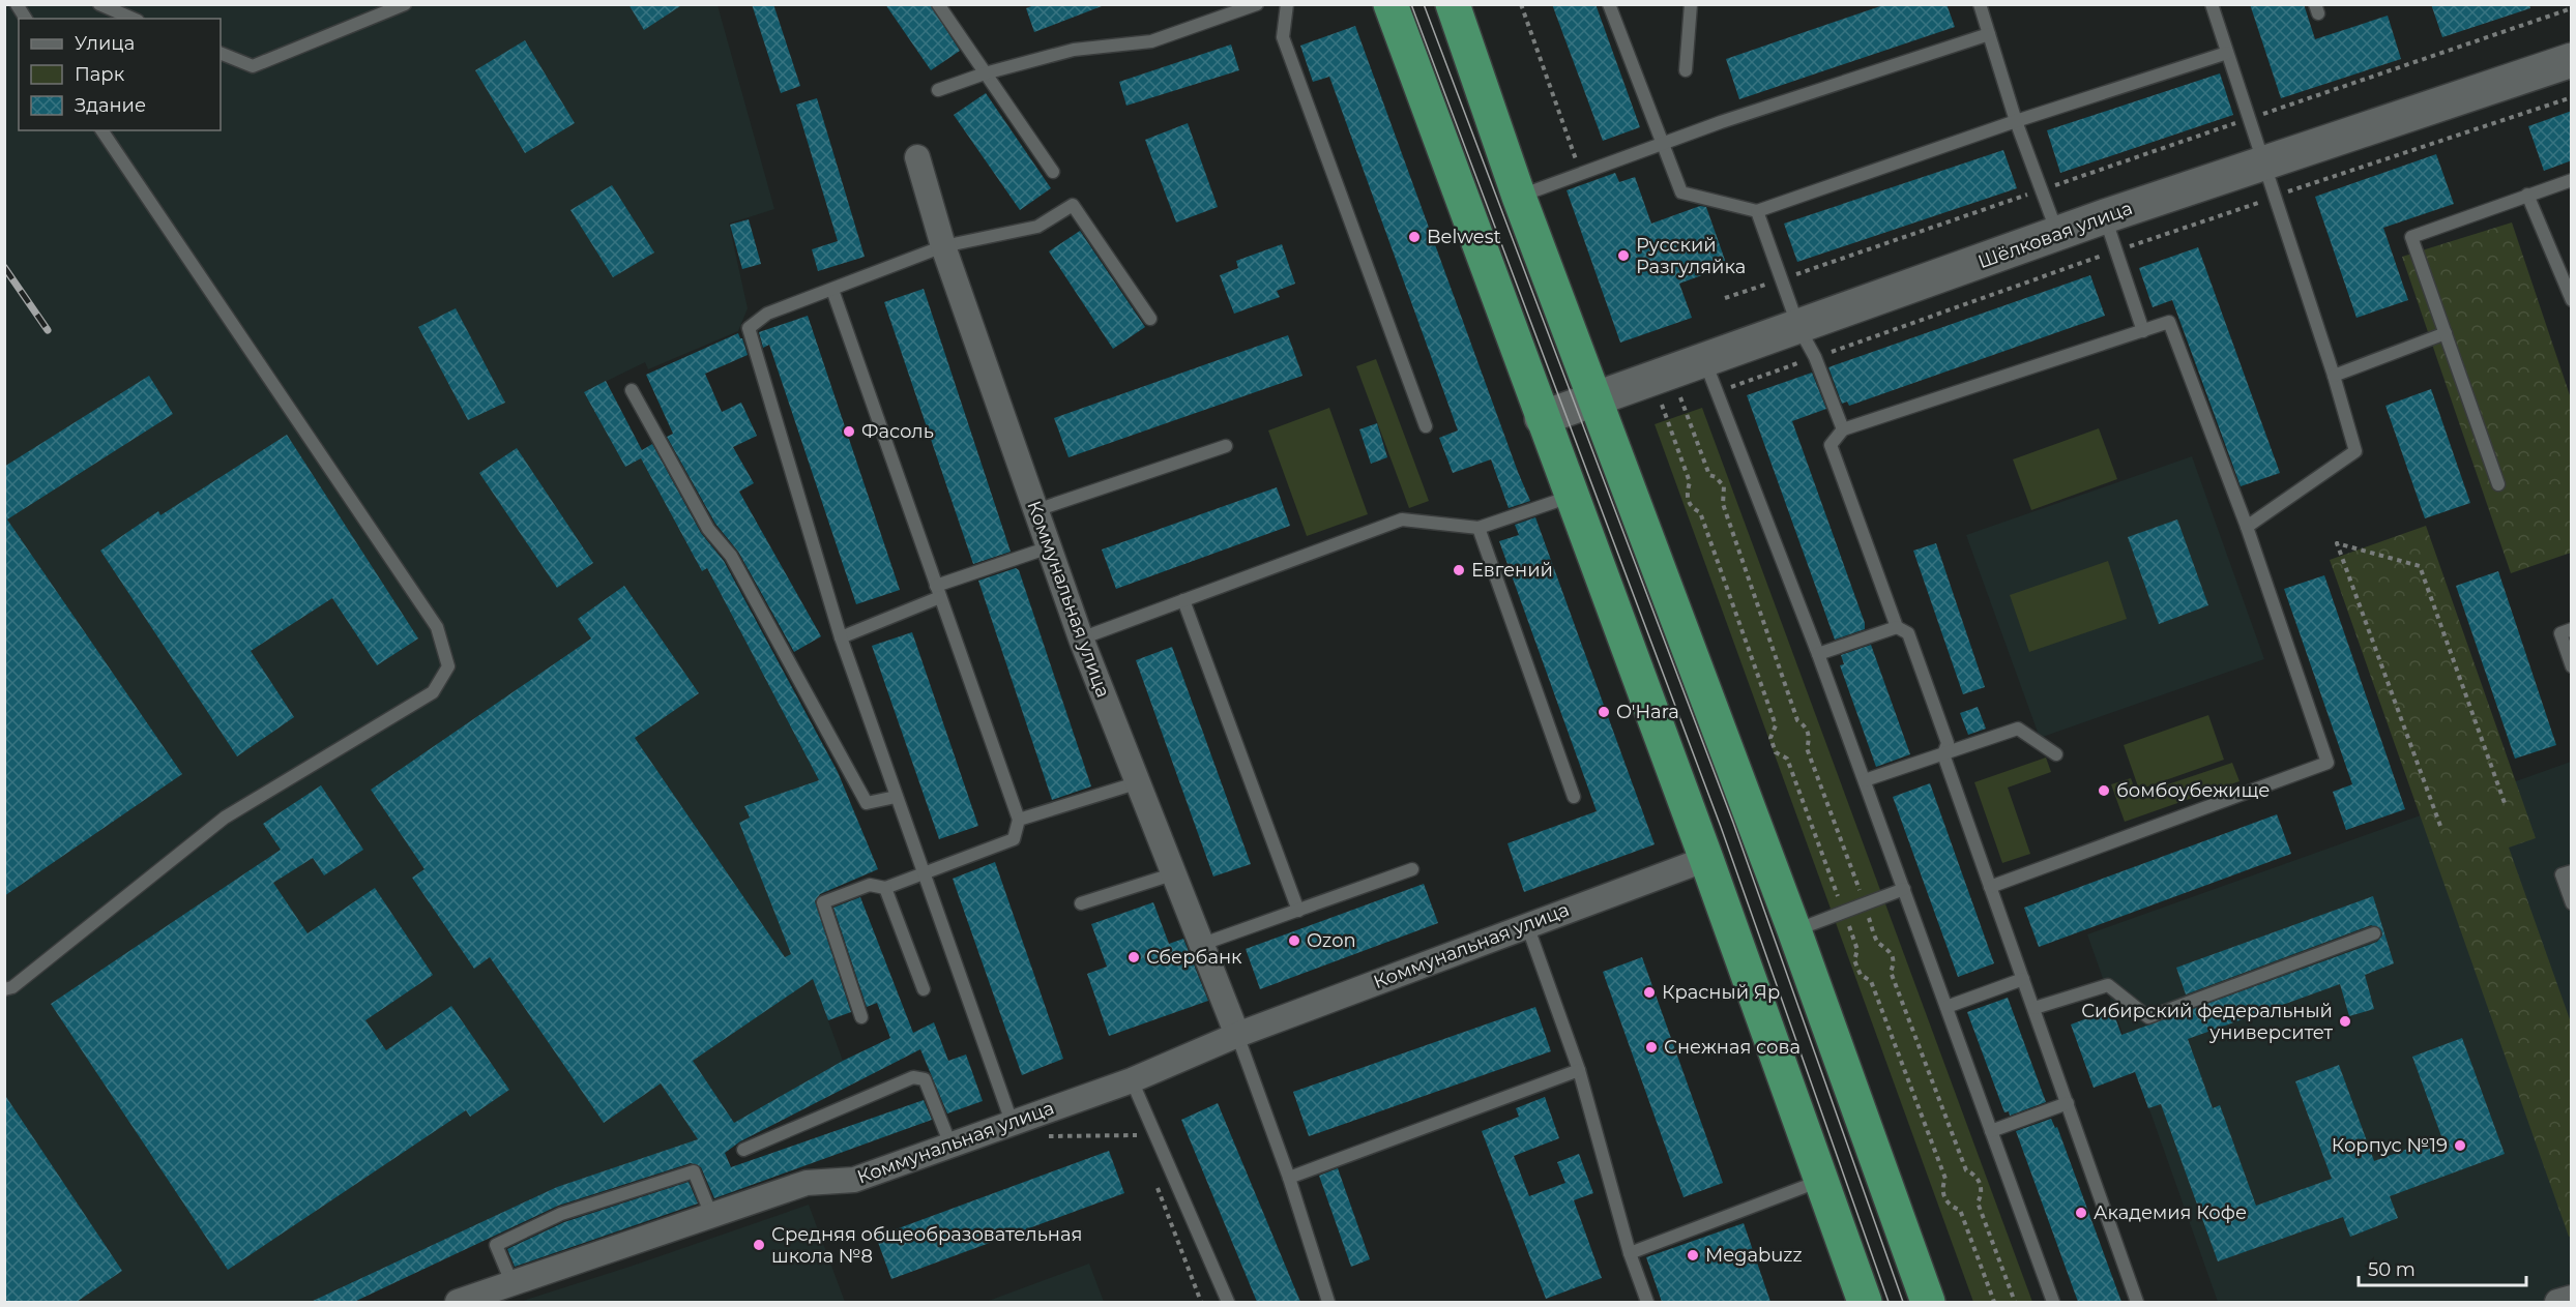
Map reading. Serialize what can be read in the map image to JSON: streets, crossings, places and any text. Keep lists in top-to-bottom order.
{
  "streets": {
    "street": ["Шёлковая улица", "Коммунальная улица"]
  },
  "places": [
    "Belwest",
    "Русский Разгуляйка",
    "Фасоль",
    "Евгений",
    "O'Hara",
    "бомбоубежище",
    "Ozon",
    "Сбербанк",
    "Красный Яр",
    "Сибирский федеральный университет",
    "Снежная сова",
    "Корпус №19",
    "Академия Кофе",
    "Средняя общеобразовательная школа №8",
    "Megabuzz"
  ],
  "legend": ["Улица", "Парк", "Здание"],
  "scale_bar": "50 m"
}
